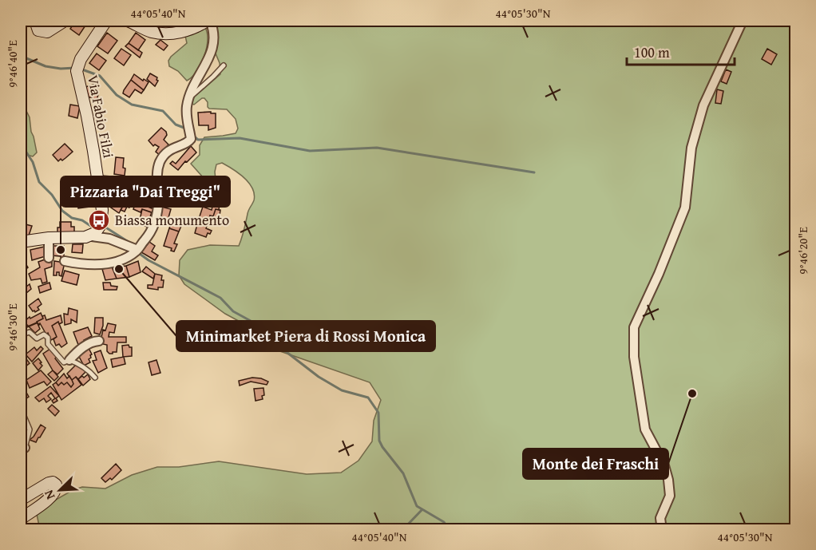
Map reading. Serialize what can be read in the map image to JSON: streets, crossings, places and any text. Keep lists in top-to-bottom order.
{
  "streets": {
    "street": ["Via Fabio Filzi"]
  },
  "places": {
    "bus stop": ["Biassa monumento"],
    "other": ["Pizzaria \"Dai Treggi\"", "Minimarket Piera di Rossi Monica", "Monte dei Fraschi"]
  },
  "scale_bar": "100 m",
  "north": "bottom left",
  "coordinates": [
    "44°05'40\"N",
    "44°05'30\"N",
    "9°46'40\"E",
    "9°46'20\"E",
    "9°46'30\"E"
  ]
}
